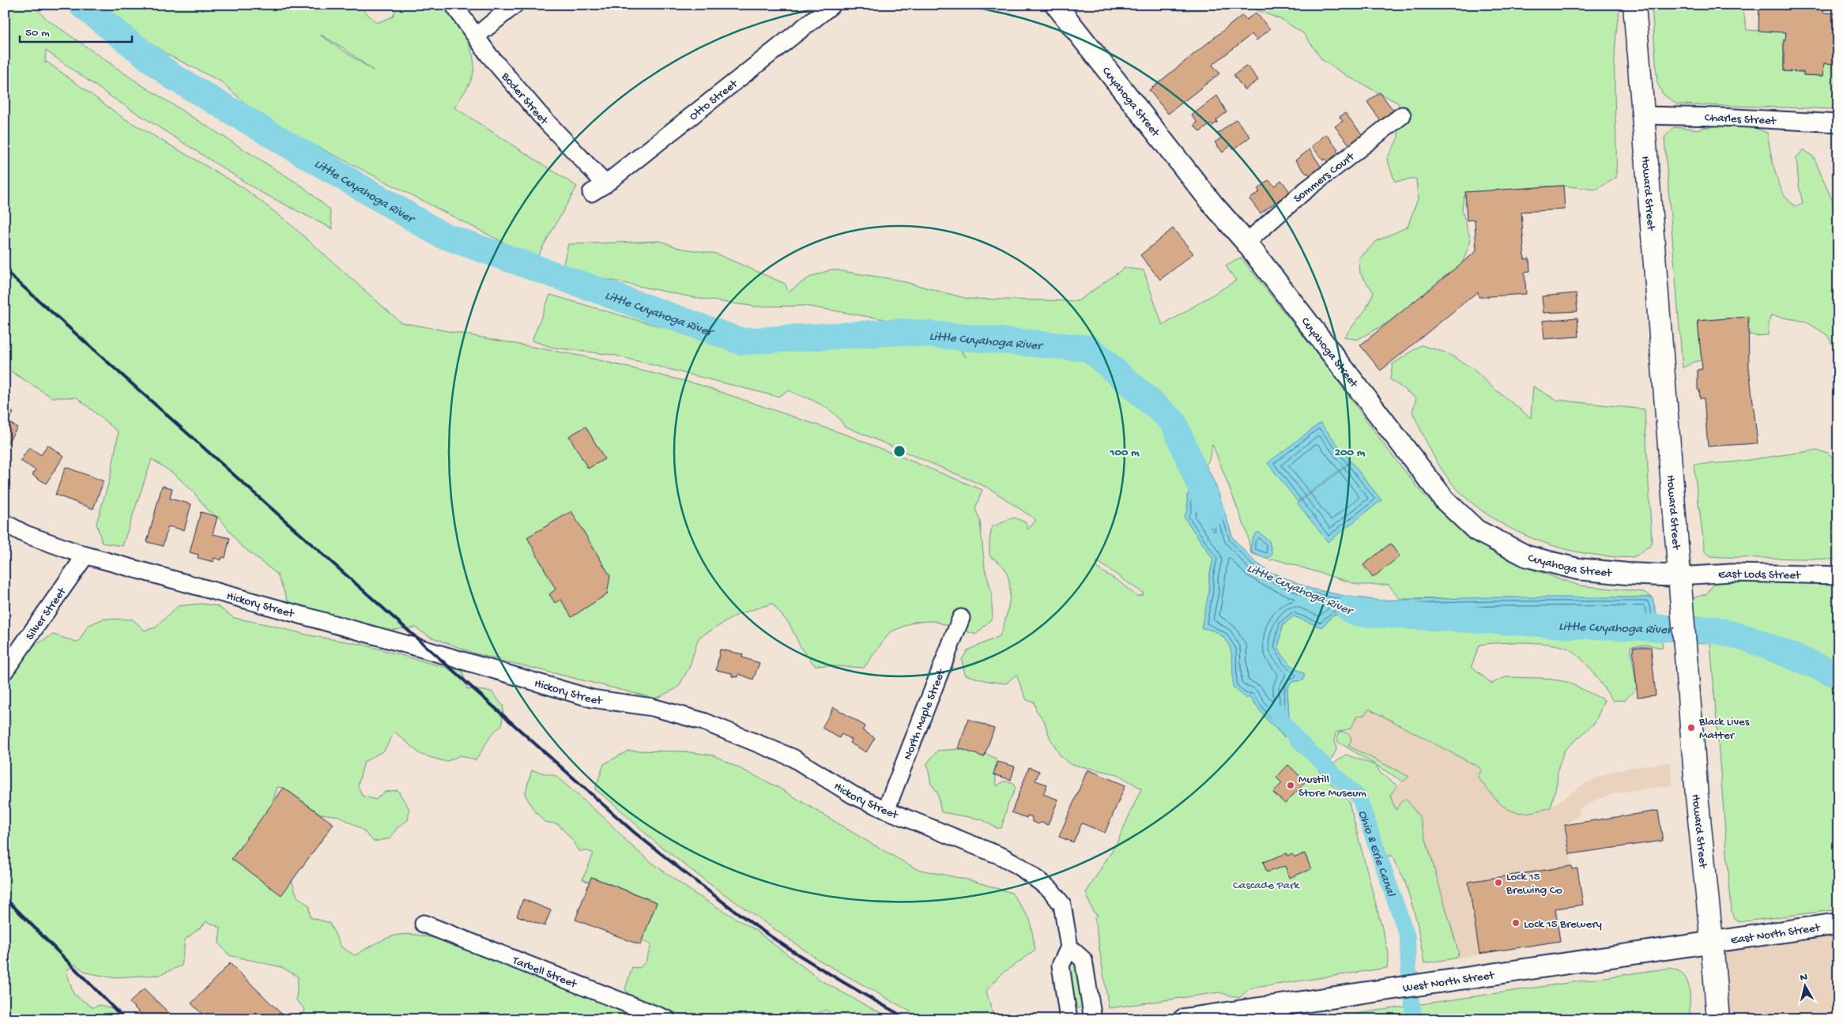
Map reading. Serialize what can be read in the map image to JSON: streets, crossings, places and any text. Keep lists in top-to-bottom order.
{
  "streets": {
    "main road": ["Howard Street"],
    "street": [
      "Boder Street",
      "Otto Street",
      "Cuyahoga Street",
      "Charles Street",
      "Sommers Court",
      "East Lods Street",
      "Hickory Street",
      "Silver Street",
      "North Maple Street",
      "East North Street",
      "Tarbell Street",
      "West North Street"
    ]
  },
  "crossings": [
    ["Boder Street", "Otto Street"],
    ["Cuyahoga Street", "Sommers Court"],
    ["Cuyahoga Street", "Howard Street"],
    ["Cuyahoga Street", "East Lods Street"],
    ["Charles Street", "Howard Street"],
    ["Howard Street", "East Lods Street"],
    ["Howard Street", "East North Street"],
    ["Howard Street", "West North Street"],
    ["Hickory Street", "Silver Street"],
    ["Hickory Street", "North Maple Street"],
    ["East North Street", "West North Street"]
  ],
  "water": ["Little Cuyahoga River", "Ohio & Erie Canal"],
  "parks": ["Cascade Park"],
  "places": [
    "Black Lives Matter",
    "Mustill Store Museum",
    "Lock 15 Brewing Co",
    "Lock 15 Brewery"
  ],
  "scale_bar": "50 m",
  "north": "top",
  "rings": ["100 m", "200 m"]
}
